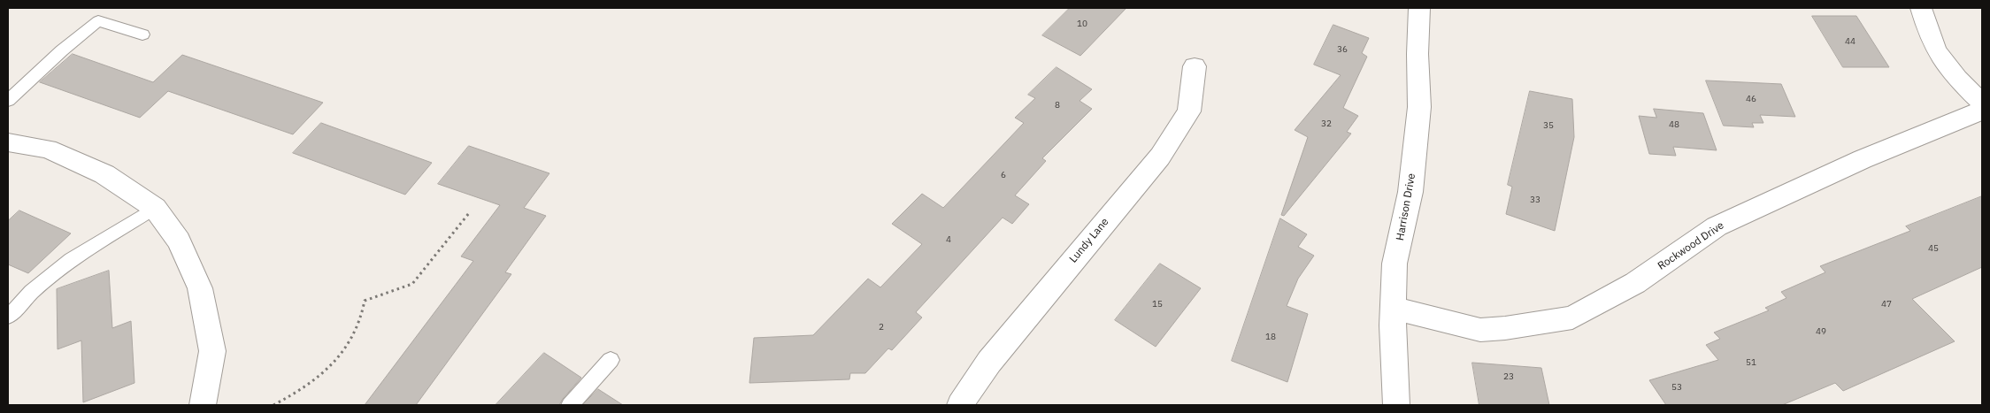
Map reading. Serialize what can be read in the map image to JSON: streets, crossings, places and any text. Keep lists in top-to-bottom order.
{
  "streets": {
    "street": ["Harrison Drive", "Lundy Lane", "Rockwood Drive"]
  },
  "crossings": [
    ["Harrison Drive", "Rockwood Drive"]
  ],
  "house_numbers": [
    "10",
    "44",
    "36",
    "46",
    "8",
    "32",
    "48",
    "35",
    "6",
    "33",
    "4",
    "45",
    "15",
    "47",
    "2",
    "49",
    "18",
    "51",
    "23",
    "53"
  ]
}
